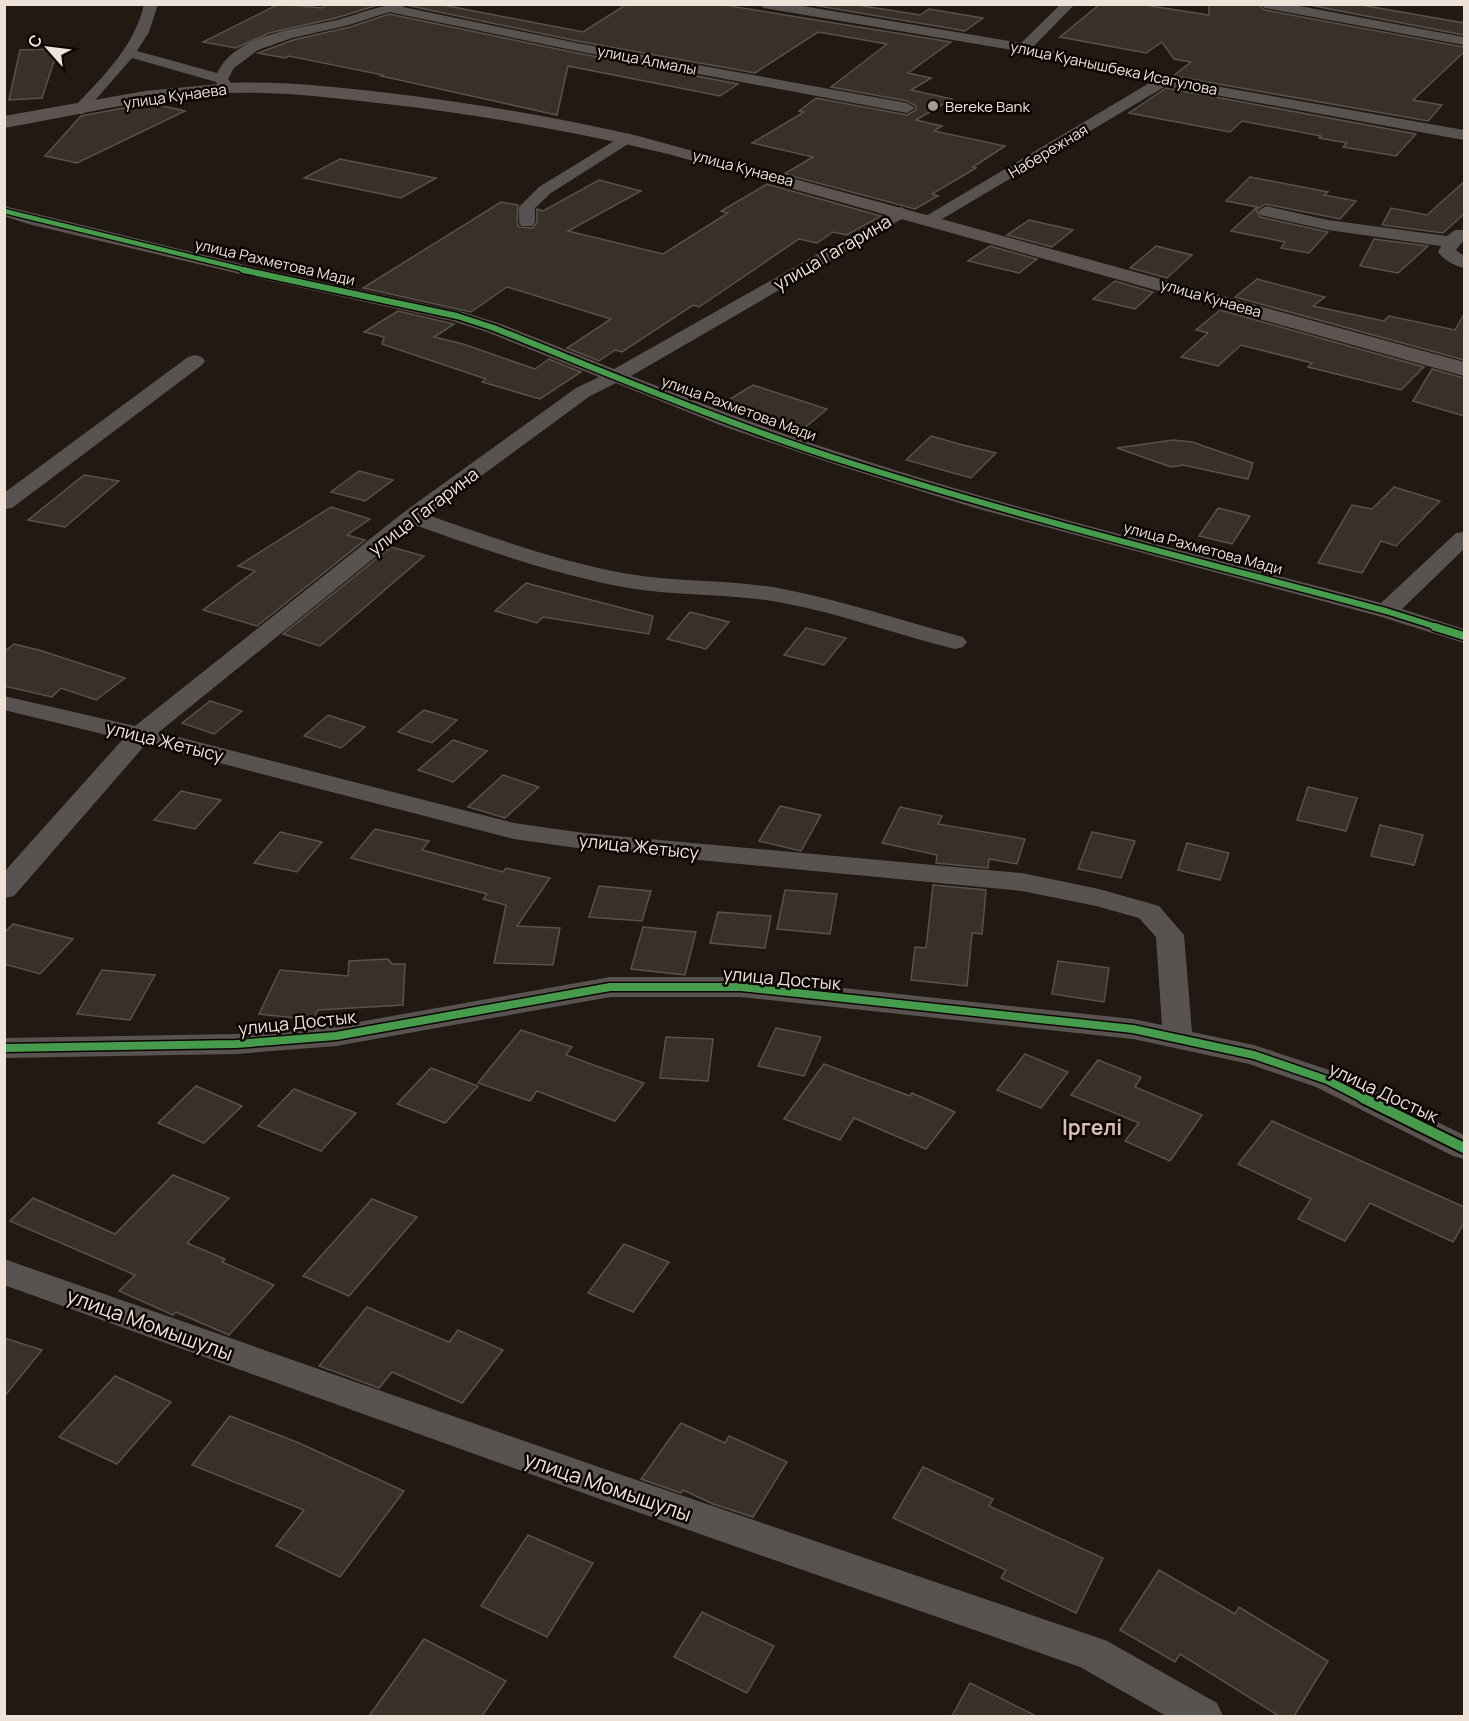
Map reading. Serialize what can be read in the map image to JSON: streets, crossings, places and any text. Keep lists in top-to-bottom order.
{
  "streets": {
    "main road": ["улица Кунаева"],
    "street": [
      "улица Алмалы",
      "улица Куанышбека Исагулова",
      "Набережная",
      "улица Гагарина",
      "улица Рахметова Мади",
      "улица Жетысу",
      "улица Достык",
      "улица Момышулы"
    ]
  },
  "crossings": [
    ["улица Куанышбека Исагулова", "Набережная"],
    ["улица Кунаева", "Набережная"],
    ["улица Кунаева", "улица Гагарина"],
    ["улица Гагарина", "улица Рахметова Мади"],
    ["улица Гагарина", "улица Жетысу"],
    ["улица Жетысу", "улица Достык"]
  ],
  "districts": ["Іргелі"],
  "places": ["Bereke Bank"],
  "north": "top left"
}
